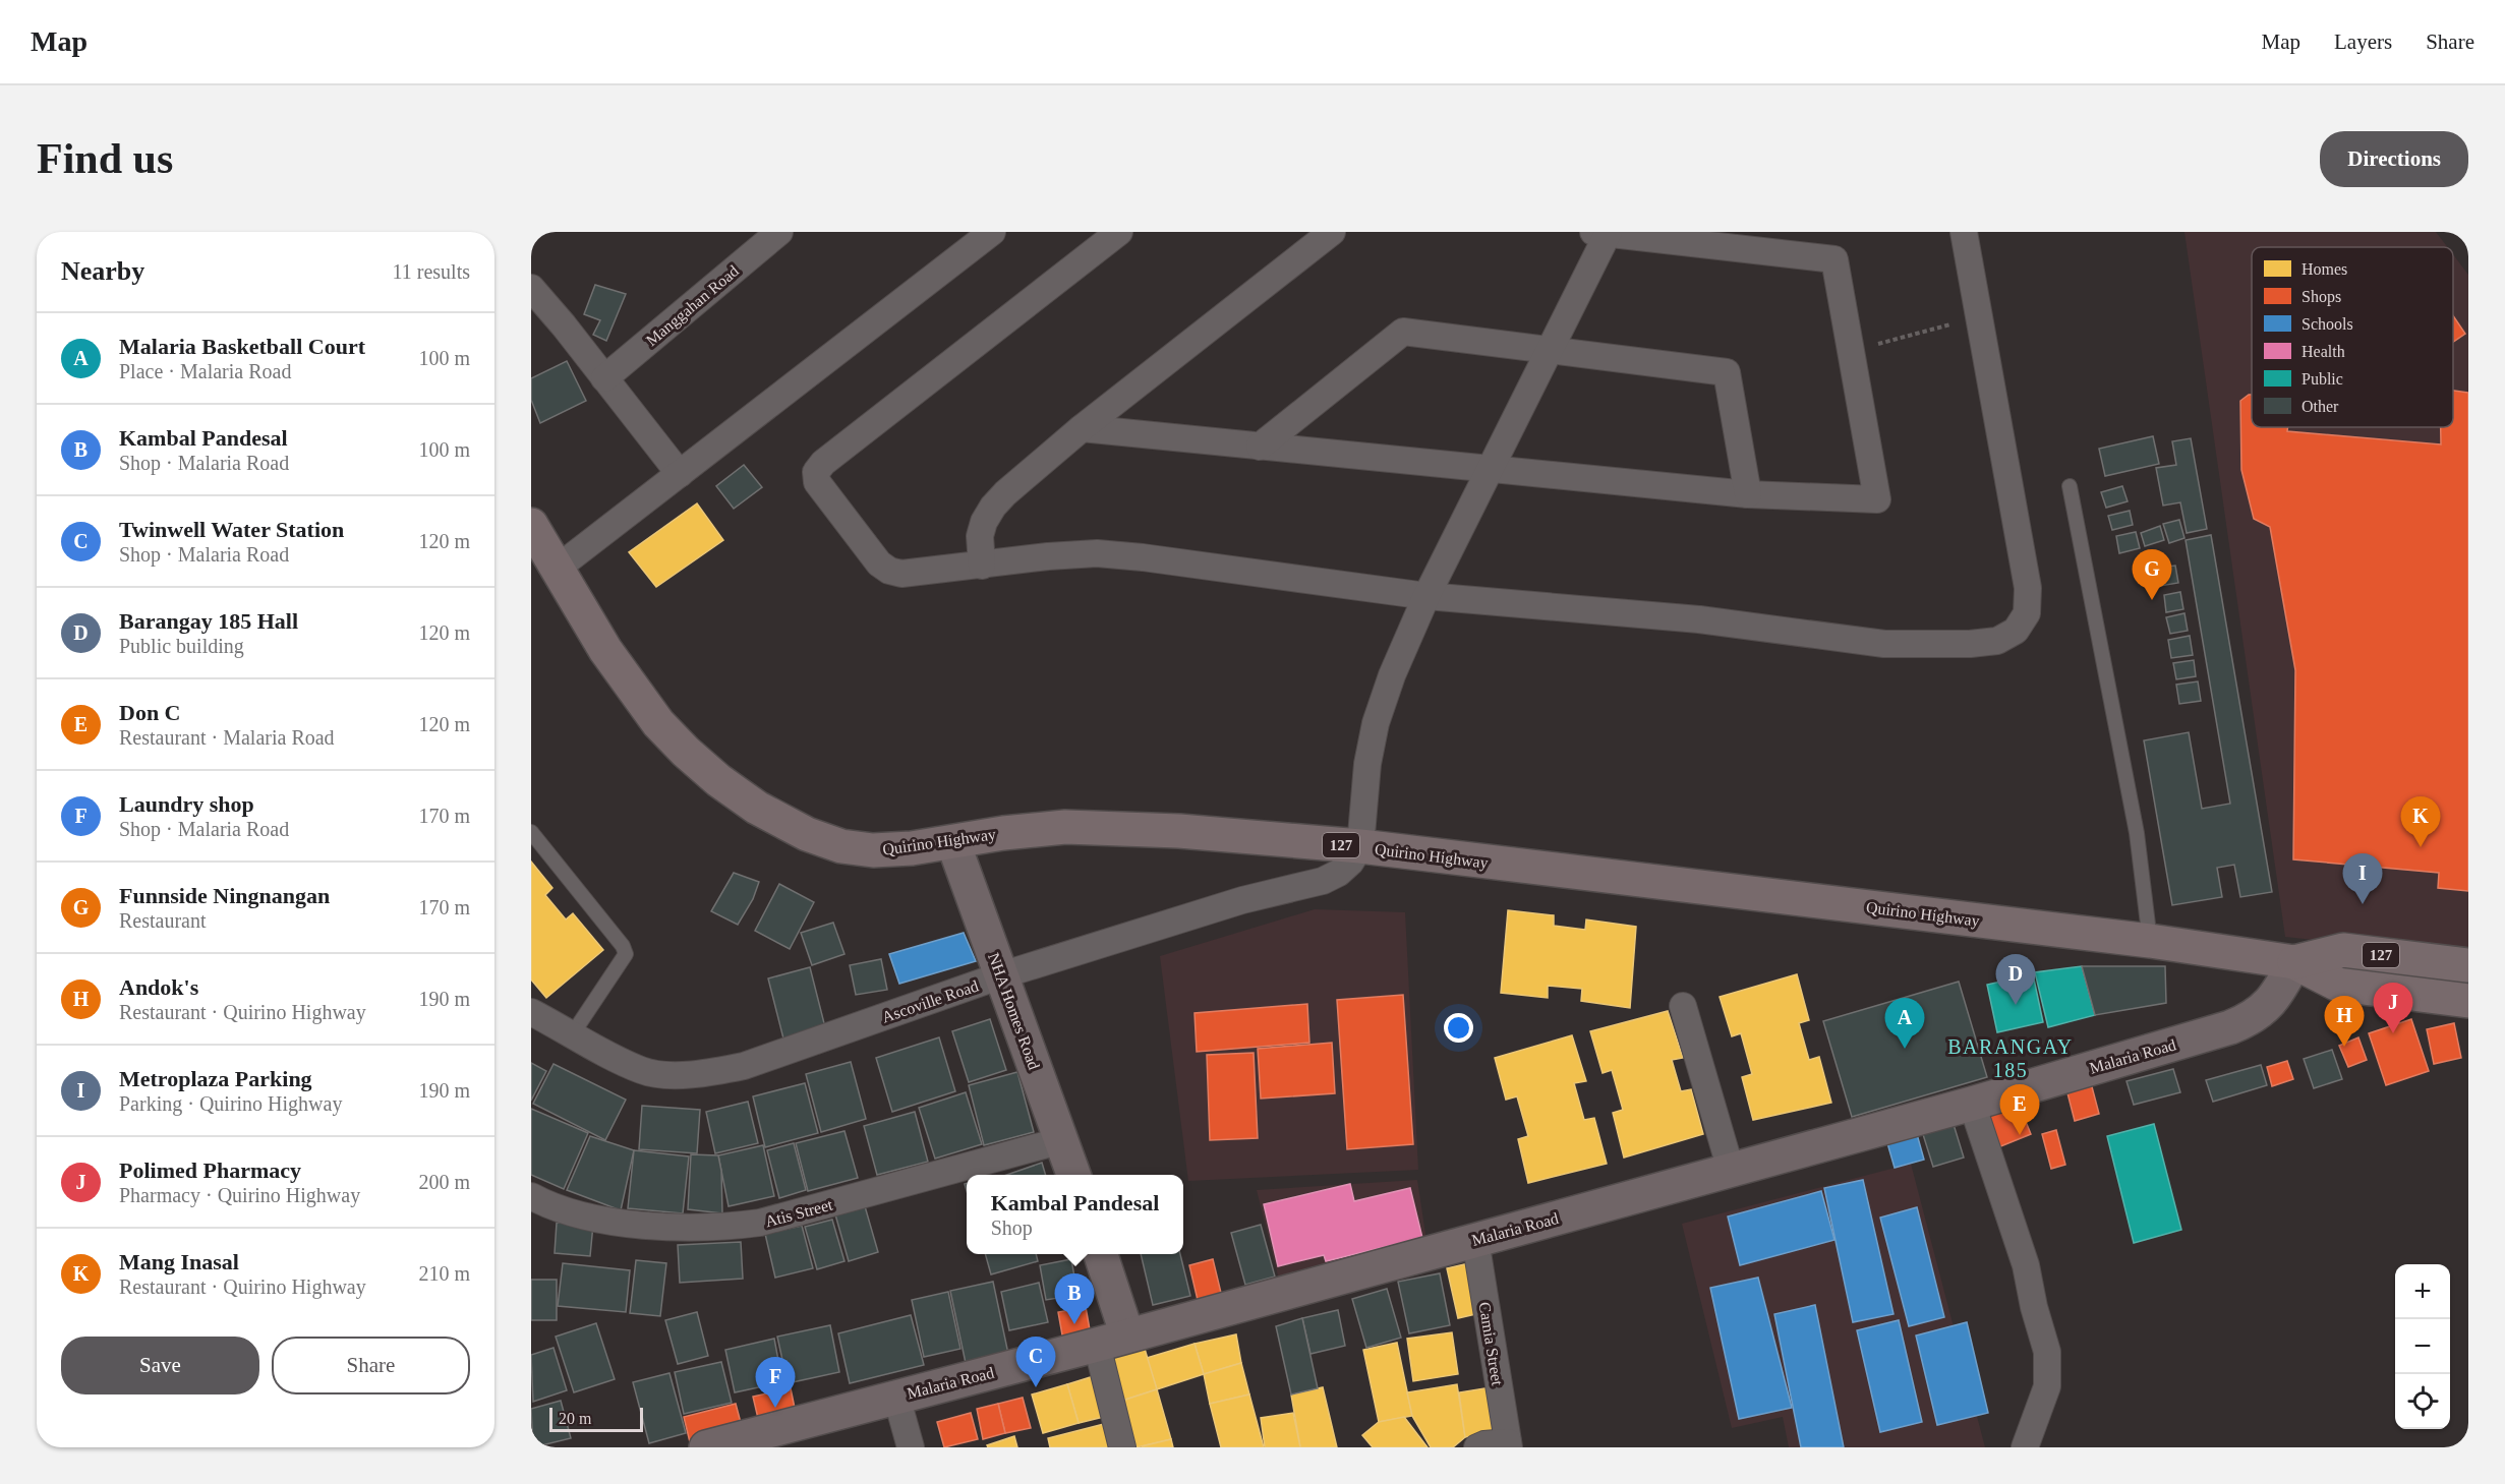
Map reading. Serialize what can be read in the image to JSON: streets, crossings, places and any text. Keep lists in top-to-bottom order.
{
  "streets": {
    "main road": [
      "Quirino Highway",
      "127",
      "NHA Homes Road",
      "Malaria Road"
    ],
    "street": [
      "Manggahan Road",
      "Ascoville Road",
      "Atis Street",
      "Camia Street"
    ]
  },
  "crossings": [
    ["Quirino Highway", "Ascoville Road"],
    ["Quirino Highway", "NHA Homes Road"],
    ["Quirino Highway", "Malaria Road"],
    ["Ascoville Road", "NHA Homes Road"],
    ["NHA Homes Road", "Atis Street"],
    ["Malaria Road", "Camia Street"]
  ],
  "districts": ["BARANGAY 185"],
  "legend": [
    "Homes",
    "Shops",
    "Schools",
    "Health",
    "Public",
    "Other"
  ],
  "scale_bar": "20 m",
  "page": {
    "header": "Map",
    "nav": ["Map", "Layers", "Share"],
    "buttons": [
      "Directions",
      ["Save", "Share"]
    ],
    "title": "Find us",
    "heading": ["Nearby", "11 results"],
    "list": [
      {
        "mark": "A",
        "name": "Malaria Basketball Court",
        "note": "Place · Malaria Road",
        "value": "100 m"
      },
      {
        "mark": "B",
        "name": "Kambal Pandesal",
        "note": "Shop · Malaria Road",
        "value": "100 m"
      },
      {
        "mark": "C",
        "name": "Twinwell Water Station",
        "note": "Shop · Malaria Road",
        "value": "120 m"
      },
      {
        "mark": "D",
        "name": "Barangay 185 Hall",
        "note": "Public building",
        "value": "120 m"
      },
      {
        "mark": "E",
        "name": "Don C",
        "note": "Restaurant · Malaria Road",
        "value": "120 m"
      },
      {
        "mark": "F",
        "name": "Laundry shop",
        "note": "Shop · Malaria Road",
        "value": "170 m"
      },
      {
        "mark": "G",
        "name": "Funnside Ningnangan",
        "note": "Restaurant",
        "value": "170 m"
      },
      {
        "mark": "H",
        "name": "Andok's",
        "note": "Restaurant · Quirino Highway",
        "value": "190 m"
      },
      {
        "mark": "I",
        "name": "Metroplaza Parking",
        "note": "Parking · Quirino Highway",
        "value": "190 m"
      },
      {
        "mark": "J",
        "name": "Polimed Pharmacy",
        "note": "Pharmacy · Quirino Highway",
        "value": "200 m"
      },
      {
        "mark": "K",
        "name": "Mang Inasal",
        "note": "Restaurant · Quirino Highway",
        "value": "210 m"
      }
    ],
    "pins": [
      "G",
      "K",
      "I",
      "D",
      "J",
      "H",
      "A",
      "E",
      "B",
      "C",
      "F"
    ],
    "popup": ["Kambal Pandesal", "Shop"],
    "map_buttons": ["+", "−"],
    "scale": "20 m"
  }
}
